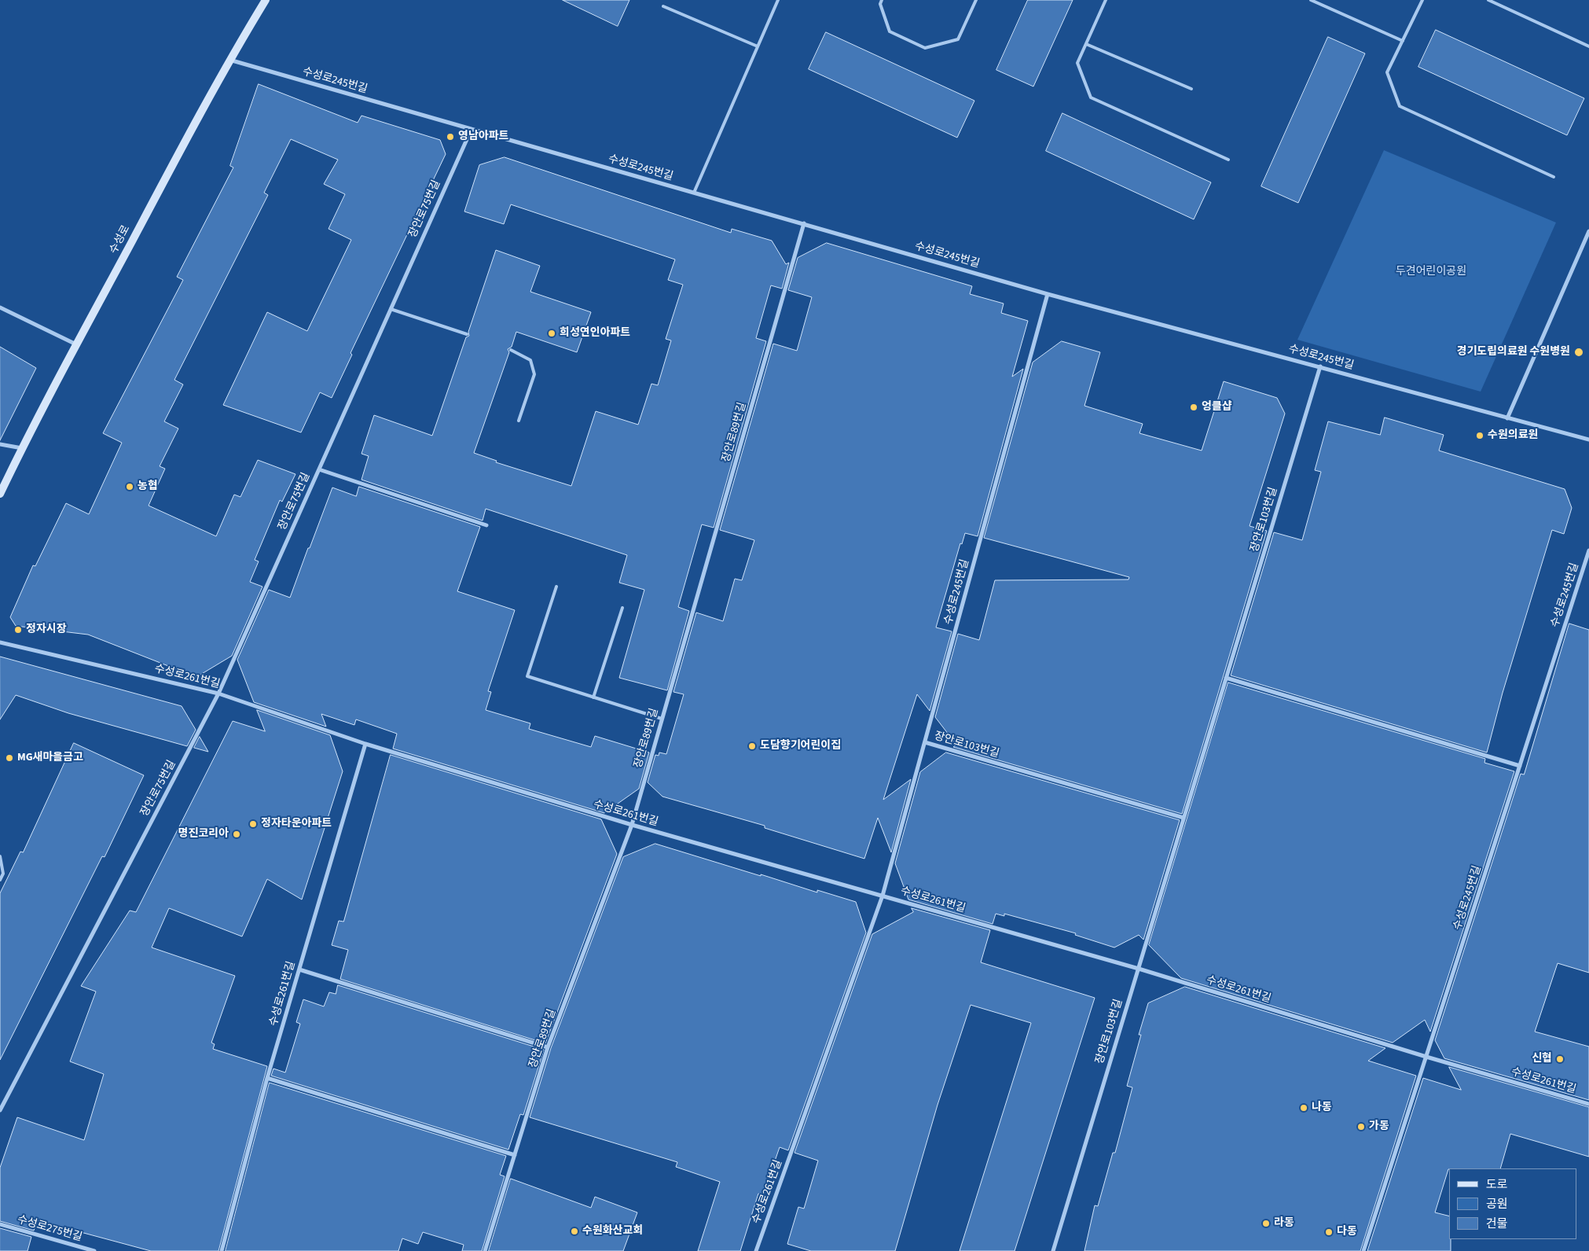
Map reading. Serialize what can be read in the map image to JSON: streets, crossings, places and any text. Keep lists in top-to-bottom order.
{
  "streets": {
    "street": [
      "수성로245번길",
      "장안로75번길",
      "수성로",
      "장안로89번길",
      "장안로103번길",
      "수성로261번길",
      "수성로275번길"
    ]
  },
  "crossings": [
    ["수성로245번길", "장안로75번길"],
    ["수성로245번길", "수성로"],
    ["수성로245번길", "장안로89번길"],
    ["수성로245번길", "장안로103번길"],
    ["수성로245번길", "수성로261번길"],
    ["장안로75번길", "수성로261번길"],
    ["장안로89번길", "수성로261번길"],
    ["장안로103번길", "수성로261번길"]
  ],
  "parks": ["두견어린이공원"],
  "places": [
    "영남아파트",
    "희성연인아파트",
    "경기도립의료원 수원병원",
    "엉클샵",
    "수원의료원",
    "농협",
    "정자시장",
    "도담향기어린이집",
    "MG새마을금고",
    "정자타운아파트",
    "명진코리아",
    "신협",
    "나동",
    "가동",
    "라동",
    "수원화산교회",
    "다동"
  ],
  "legend": ["도로", "공원", "건물"]
}
